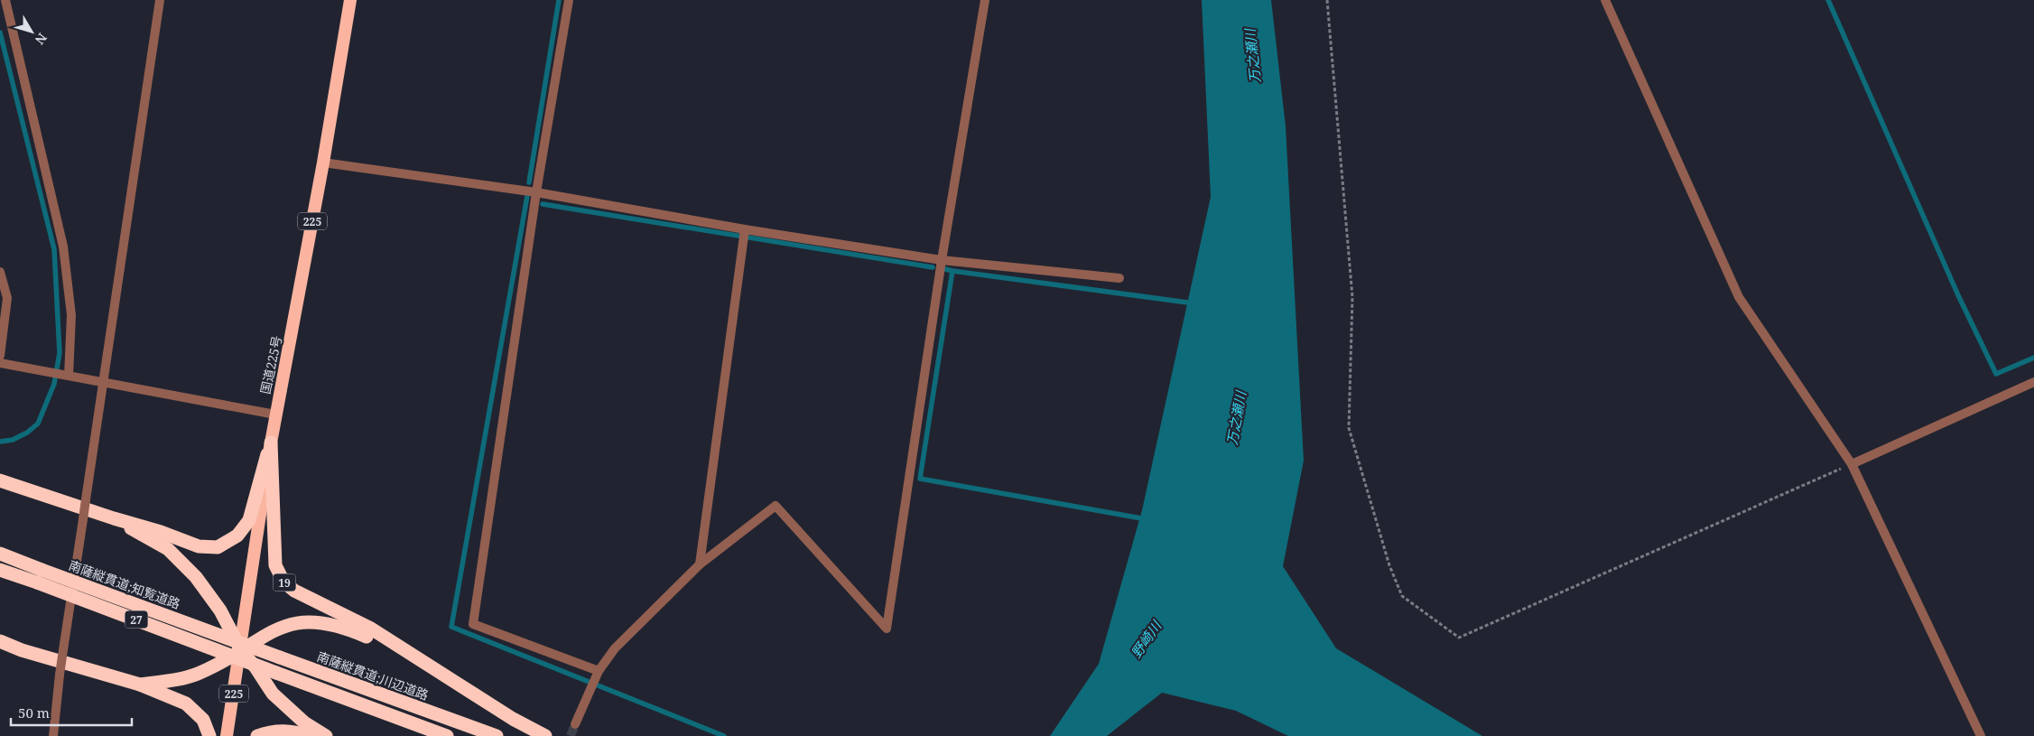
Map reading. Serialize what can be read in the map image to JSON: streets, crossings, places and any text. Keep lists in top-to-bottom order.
{
  "streets": {
    "highway": [
      "225",
      "国道225号",
      "19",
      "27",
      "南薩縦貫道;川辺道路"
    ]
  },
  "crossings": [
    ["国道225号", "19"],
    ["国道225号", "27"],
    ["国道225号", "南薩縦貫道;川辺道路"],
    ["19", "27"],
    ["19", "南薩縦貫道;川辺道路"],
    ["27", "南薩縦貫道;川辺道路"]
  ],
  "water": ["万之瀬川", "野崎川"],
  "scale_bar": "50 m",
  "north": "bottom right"
}
